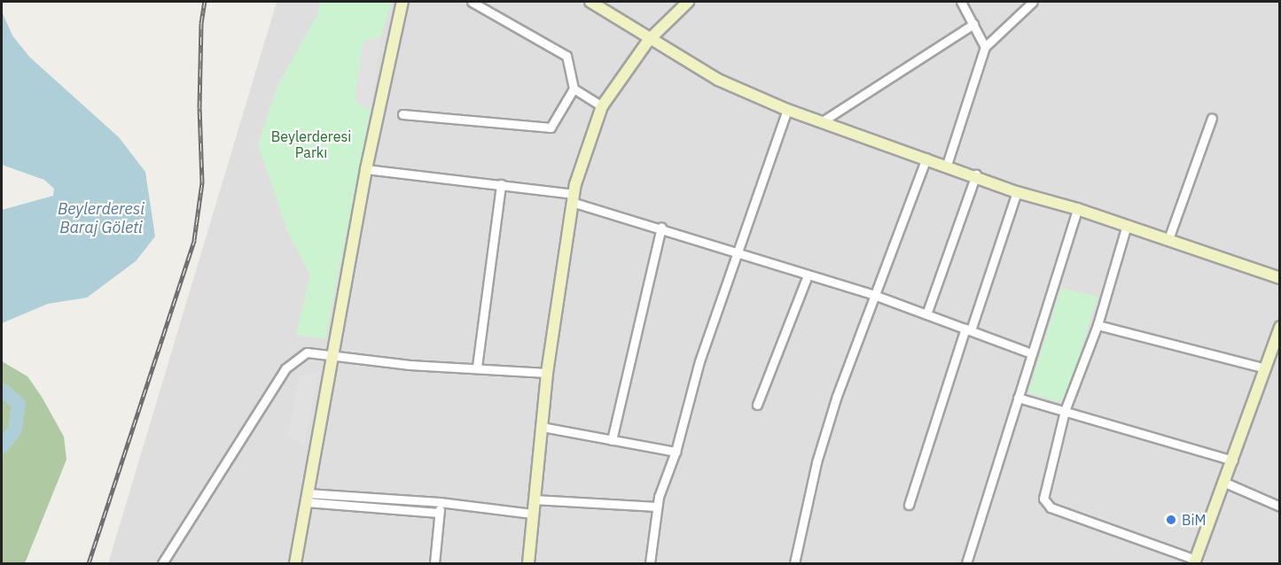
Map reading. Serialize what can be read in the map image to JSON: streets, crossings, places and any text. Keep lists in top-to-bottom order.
{
  "water": ["Beylerderesi Baraj Göleti"],
  "parks": ["Beylerderesi Parkı"],
  "places": ["BiM"]
}
